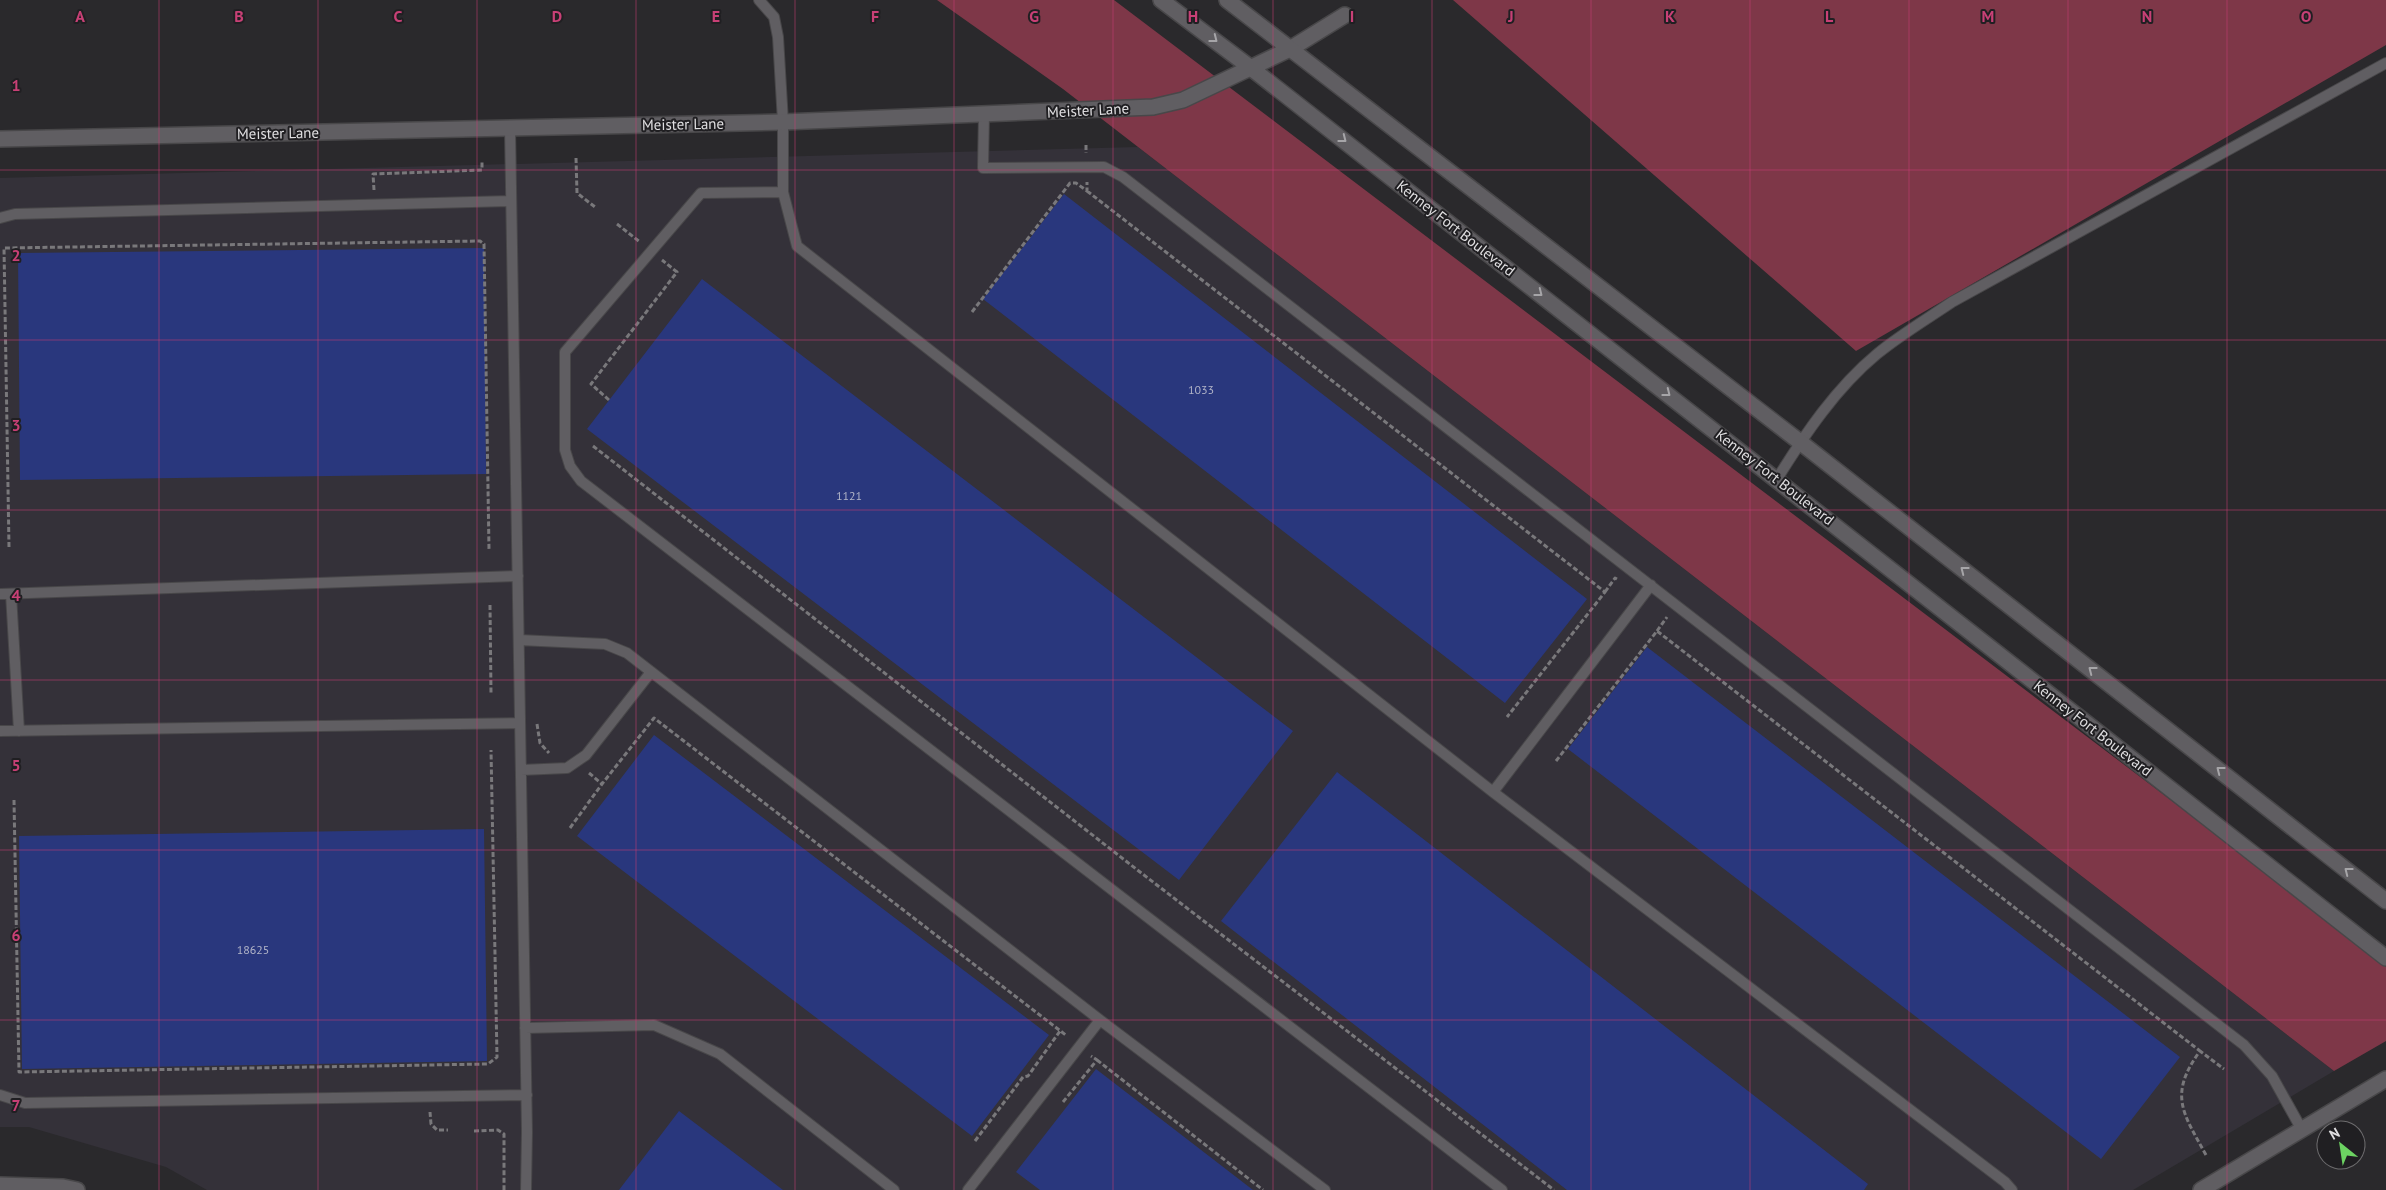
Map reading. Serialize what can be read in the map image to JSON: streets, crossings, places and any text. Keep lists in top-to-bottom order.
{
  "streets": {
    "street": ["Meister Lane", "Kenney Fort Boulevard"]
  },
  "crossings": [
    ["Meister Lane", "Kenney Fort Boulevard"]
  ],
  "house_numbers": ["1033", "1121", "18625"],
  "north": "top left",
  "grid": {
    "columns": [
      "A",
      "B",
      "C",
      "D",
      "E",
      "F",
      "G",
      "H",
      "I",
      "J",
      "K",
      "L",
      "M",
      "N",
      "O"
    ],
    "rows": [
      "1",
      "2",
      "3",
      "4",
      "5",
      "6",
      "7"
    ]
  }
}
